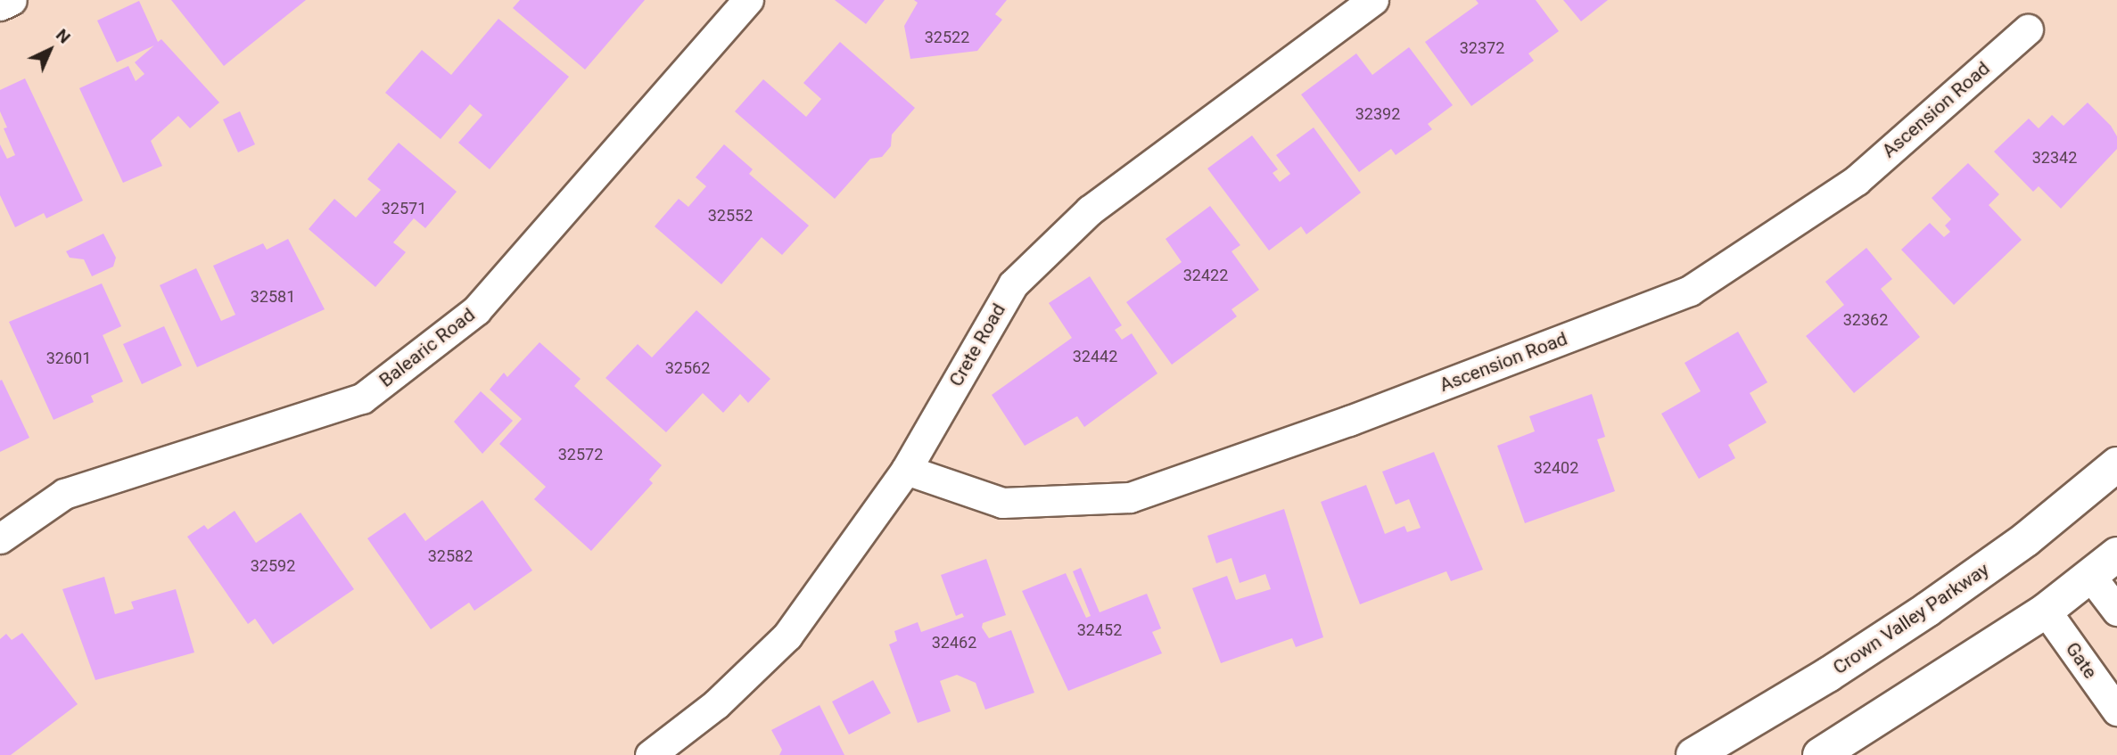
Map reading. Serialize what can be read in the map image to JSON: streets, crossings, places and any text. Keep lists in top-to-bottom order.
{
  "streets": {
    "main road": ["Crown Valley Parkway"],
    "street": [
      "Ascension Road",
      "Crete Road",
      "Balearic Road",
      "Gate"
    ]
  },
  "crossings": [
    ["Ascension Road", "Crete Road"]
  ],
  "house_numbers": [
    "32522",
    "32372",
    "32392",
    "32342",
    "32571",
    "32552",
    "32422",
    "32581",
    "32362",
    "32442",
    "32601",
    "32562",
    "32572",
    "32402",
    "32582",
    "32592",
    "32452",
    "32462"
  ],
  "north": "top right"
}
